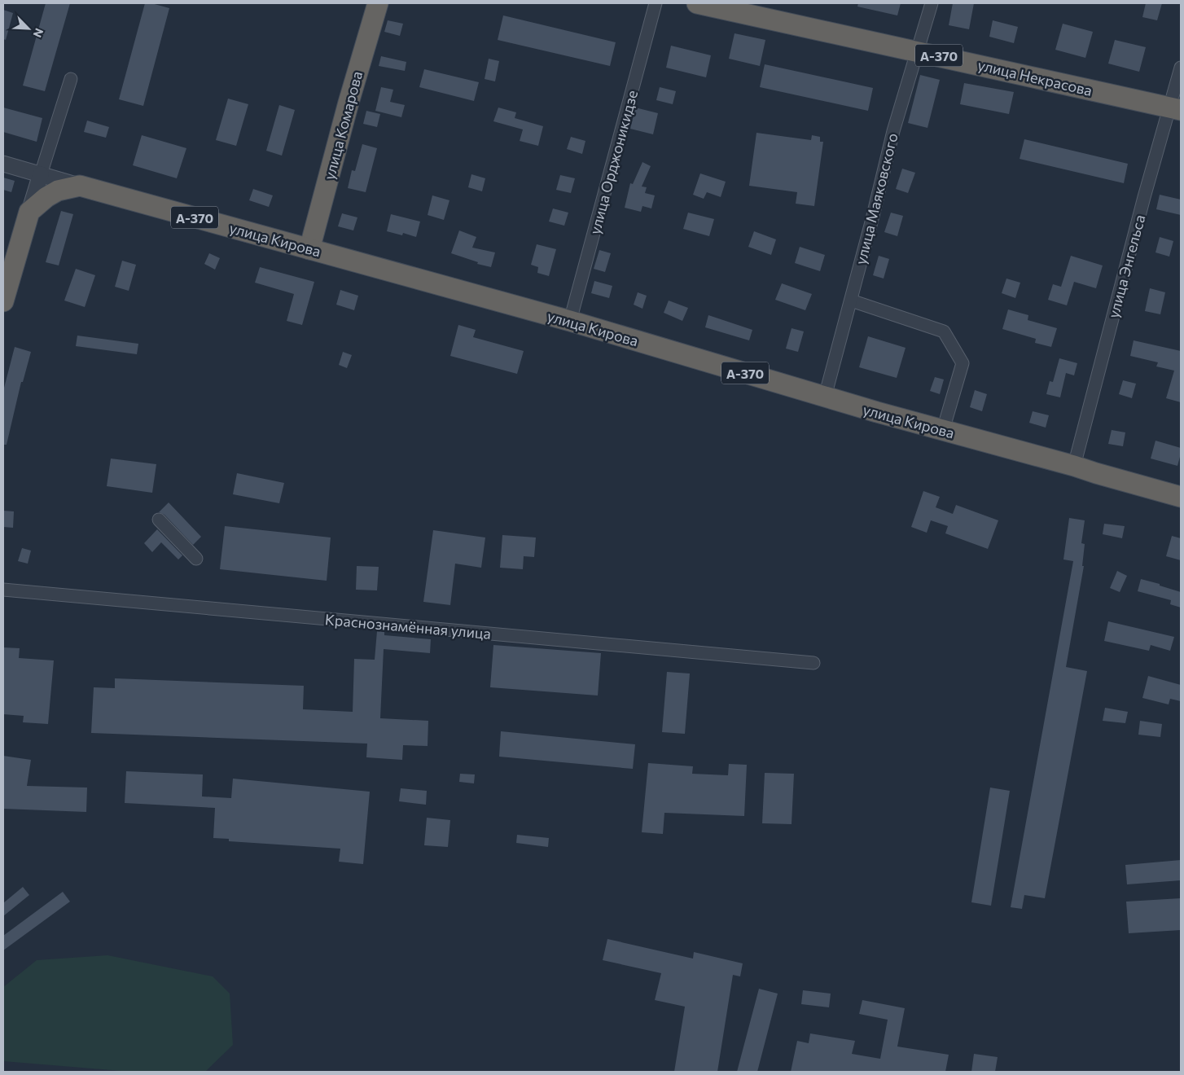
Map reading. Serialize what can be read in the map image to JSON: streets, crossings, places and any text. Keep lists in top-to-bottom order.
{
  "streets": {
    "highway": [
      "А-370",
      "улица Некрасова",
      "улица Комарова",
      "улица Кирова"
    ],
    "street": [
      "улица Орджоникидзе",
      "улица Маяковского",
      "улица Энгельса",
      "Краснознамённая улица"
    ]
  },
  "crossings": [
    ["А-370", "улица Кирова"],
    ["улица Некрасова", "улица Маяковского"],
    ["улица Некрасова", "улица Энгельса"],
    ["улица Комарова", "улица Кирова"],
    ["улица Орджоникидзе", "улица Кирова"],
    ["улица Маяковского", "улица Кирова"],
    ["улица Кирова", "улица Энгельса"]
  ],
  "north": "bottom right"
}
